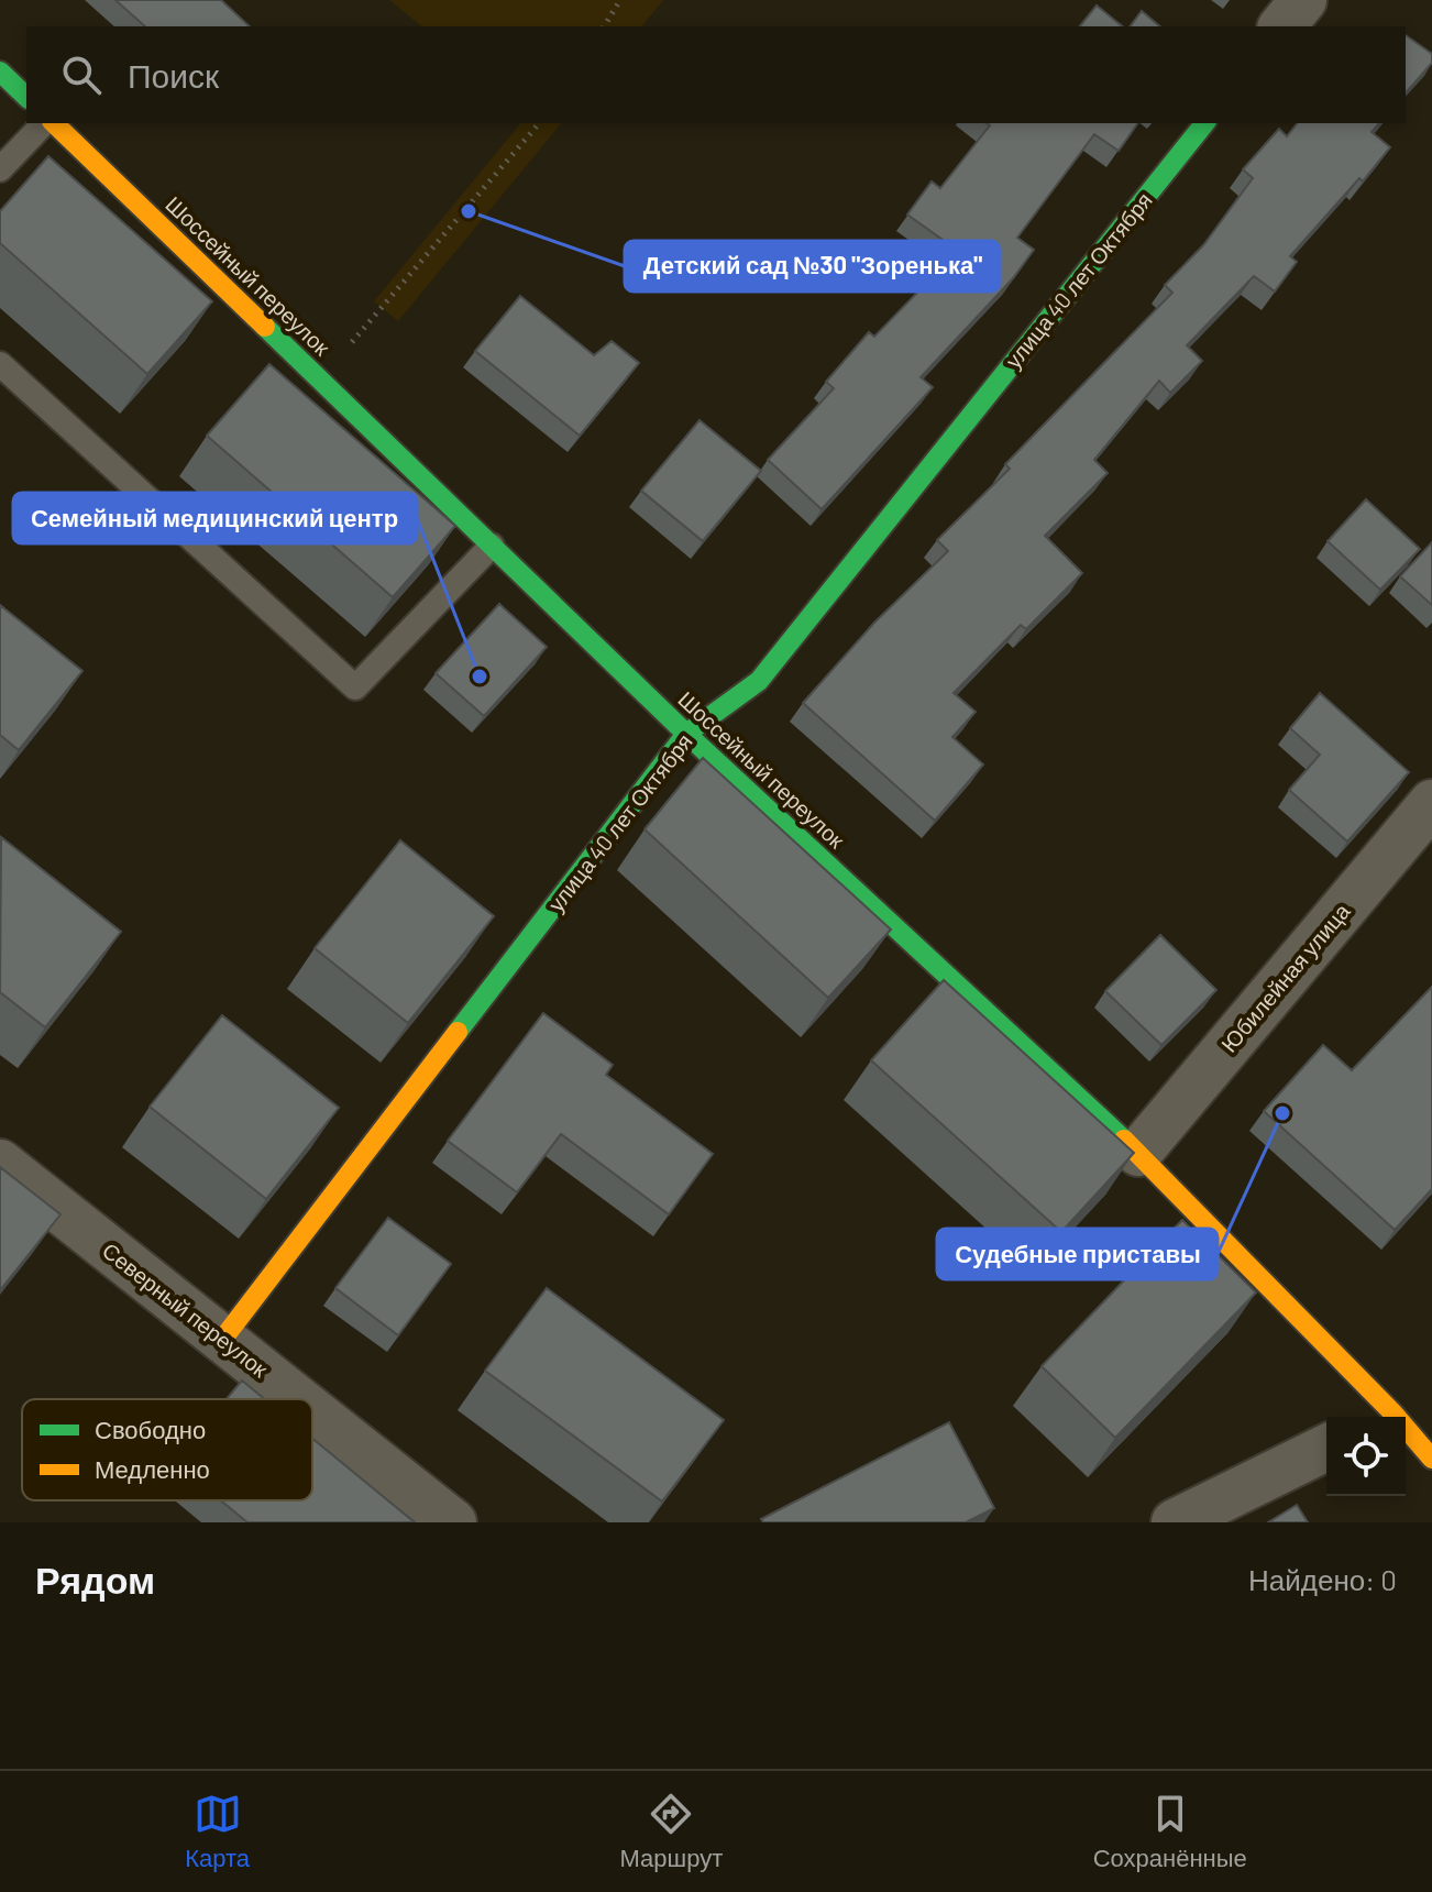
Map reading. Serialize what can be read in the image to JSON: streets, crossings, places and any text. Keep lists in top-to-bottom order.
{
  "streets": {
    "main road": ["Шоссейный переулок", "улица 40 лет Октября"],
    "street": ["Юбилейная улица", "Северный переулок"]
  },
  "crossings": [
    ["Шоссейный переулок", "улица 40 лет Октября"],
    ["Шоссейный переулок", "Юбилейная улица"],
    ["улица 40 лет Октября", "Северный переулок"]
  ],
  "places": ["Детский сад №30 \"Зоренька\"", "Семейный медицинский центр", "Судебные приставы"],
  "legend": ["Свободно", "Медленно"],
  "page": {
    "search": "Поиск",
    "heading": ["Рядом", "Найдено: 0"],
    "nav": ["Карта", "Маршрут", "Сохранённые"]
  }
}
